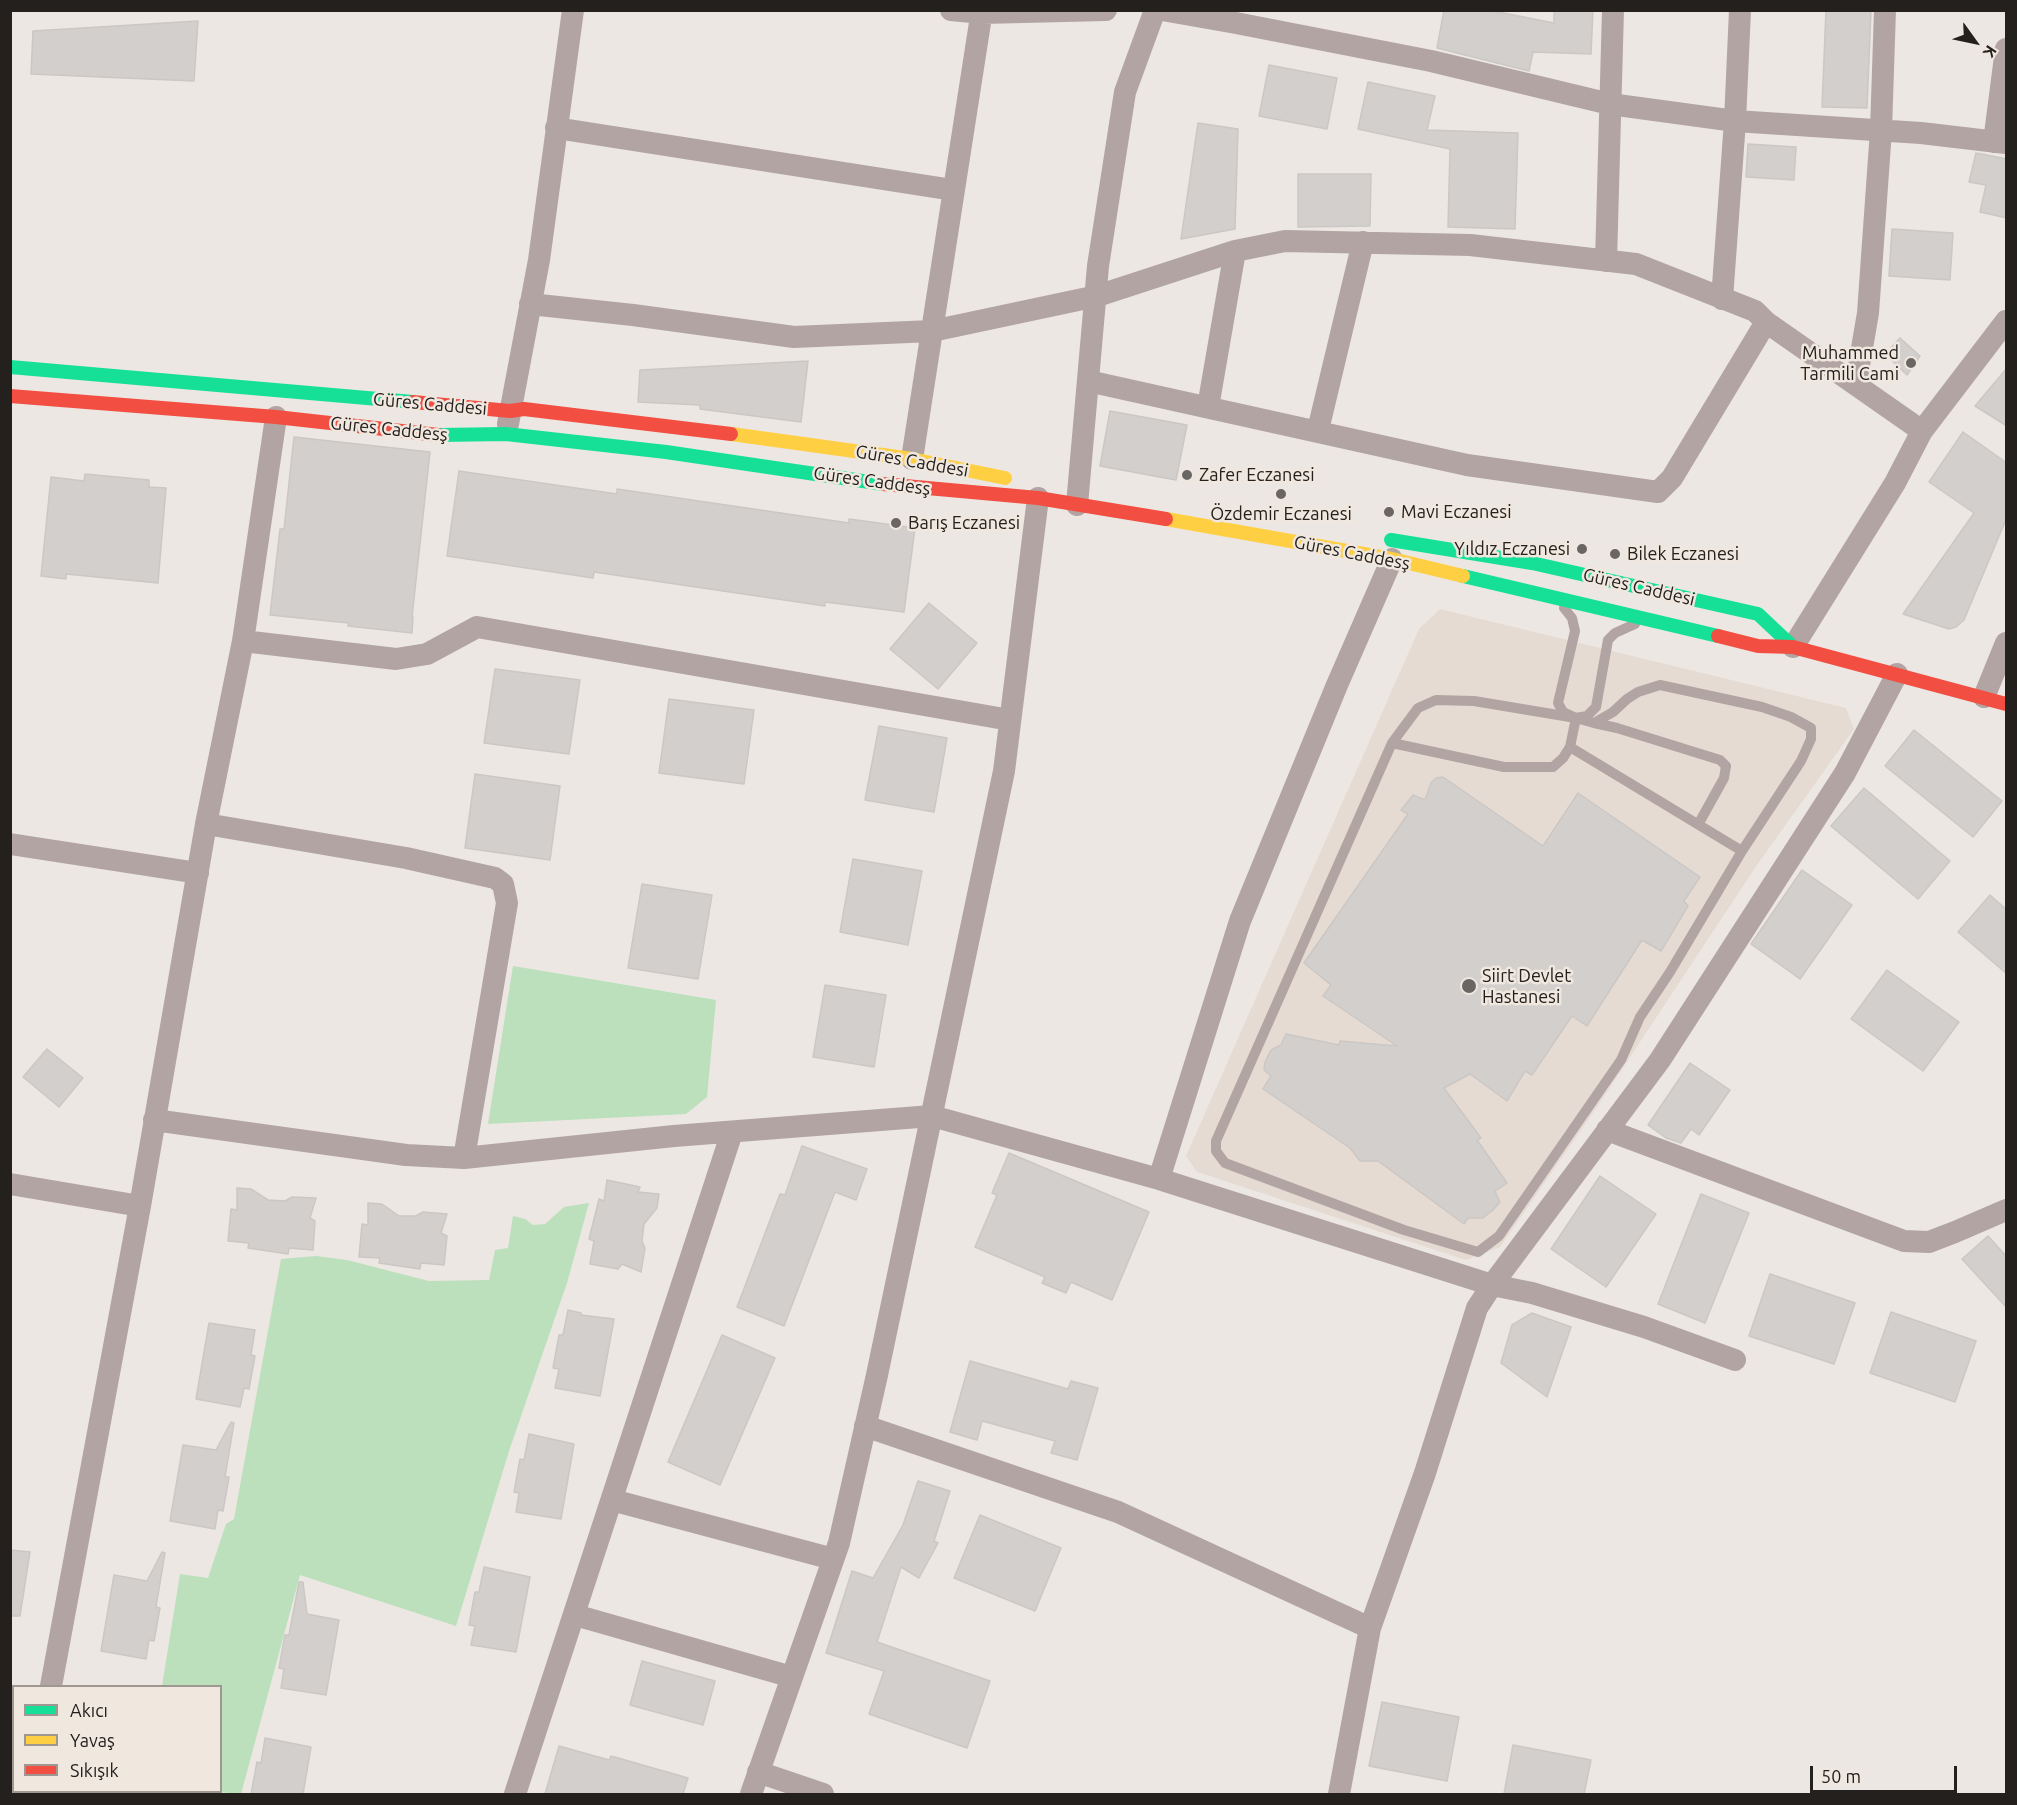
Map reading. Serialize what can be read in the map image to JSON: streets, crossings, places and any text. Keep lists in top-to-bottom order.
{
  "streets": {
    "street": ["Güres Caddesi", "Güres Caddesş"]
  },
  "crossings": [
    ["Güres Caddesi", "Güres Caddesş"]
  ],
  "places": [
    "Muhammed Tarmili Cami",
    "Zafer Eczanesi",
    "Özdemir Eczanesi",
    "Mavi Eczanesi",
    "Barış Eczanesi",
    "Yıldız Eczanesi",
    "Bilek Eczanesi",
    "Siirt Devlet Hastanesi"
  ],
  "legend": ["Akıcı", "Yavaş", "Sıkışık"],
  "scale_bar": "50 m",
  "north": "bottom right"
}
